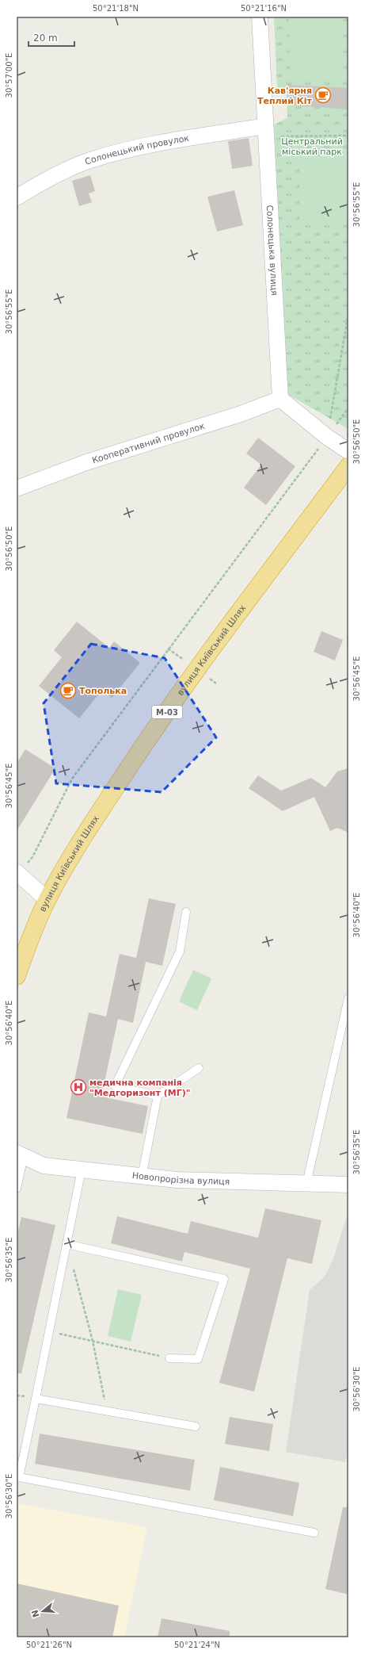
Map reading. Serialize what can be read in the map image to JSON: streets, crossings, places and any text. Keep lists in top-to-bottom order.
{
  "streets": {
    "highway": ["вулиця Київський Шлях", "М-03"],
    "street": [
      "Солонецький провулок",
      "Солонецька вулиця",
      "Кооперативний провулок",
      "Новопрорізна вулиця"
    ]
  },
  "crossings": [
    ["Солонецький провулок", "Солонецька вулиця"],
    ["Солонецька вулиця", "Кооперативний провулок"]
  ],
  "parks": ["Центральний міський парк"],
  "places": {
    "cafe": ["Кав'ярня Теплий Кіт", "Тополька"],
    "hospital": ["медична компанія \"Медгоризонт (МГ)\""]
  },
  "scale_bar": "20 m",
  "north": "left",
  "coordinates": [
    "50°21'18\"N",
    "50°21'16\"N",
    "30°57'00\"E",
    "30°56'55\"E",
    "30°56'50\"E",
    "30°56'45\"E",
    "30°56'40\"E",
    "30°56'35\"E",
    "30°56'30\"E",
    "50°21'26\"N",
    "50°21'24\"N"
  ]
}
